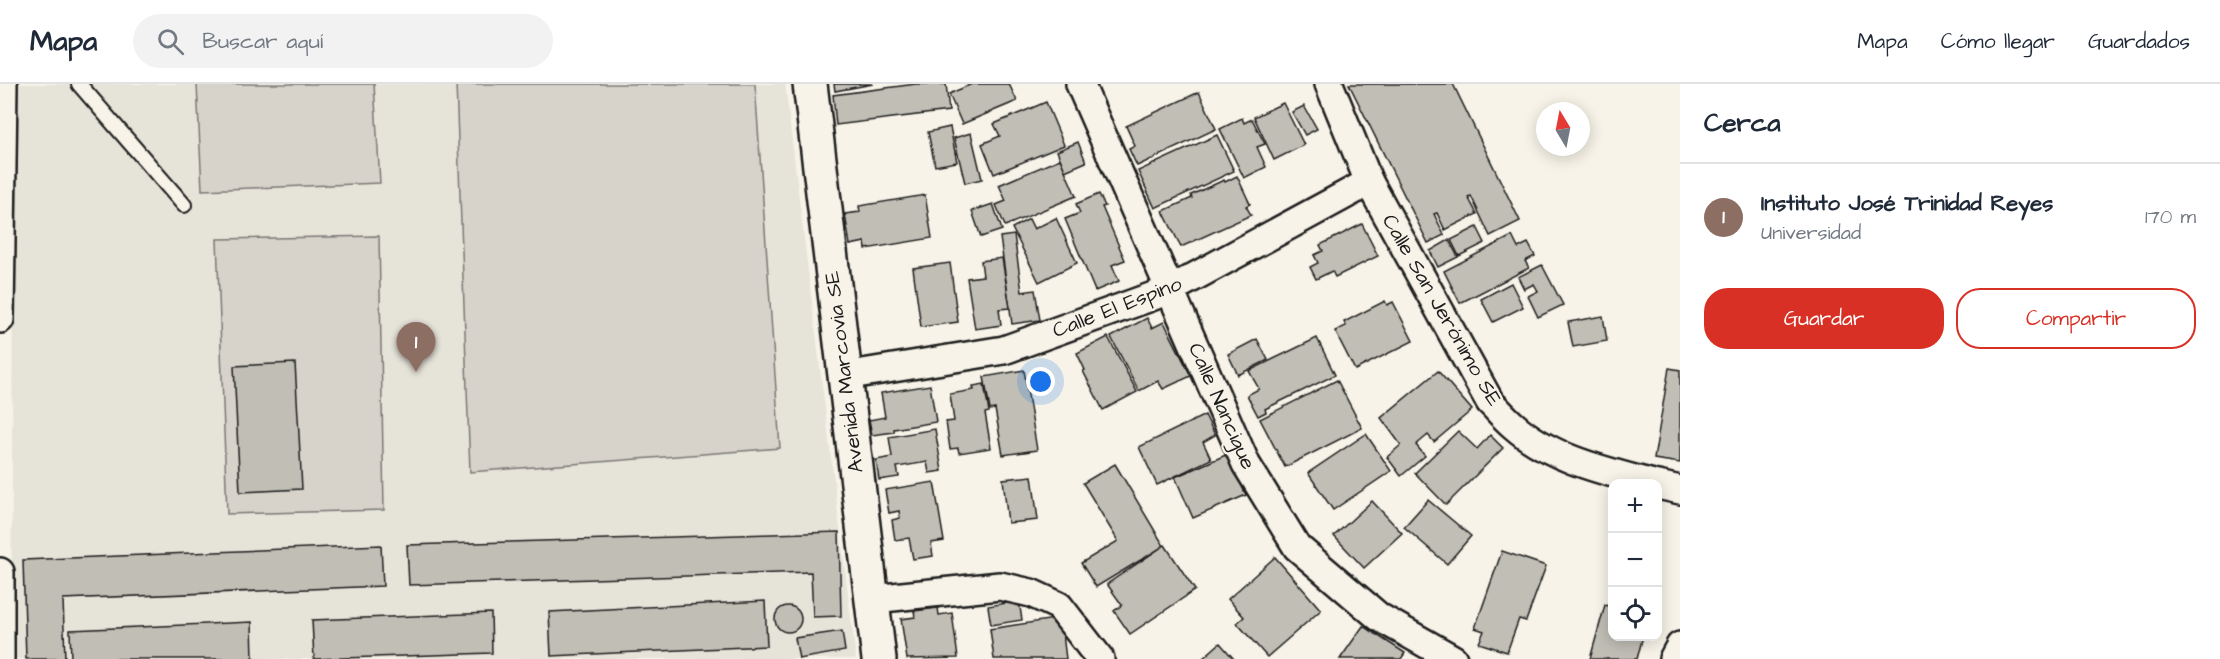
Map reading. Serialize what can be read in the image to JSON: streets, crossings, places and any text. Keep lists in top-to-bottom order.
{
  "streets": {
    "street": [
      "Calle El Espino",
      "Calle San Jerónimo SE",
      "Avenida Marcovia SE",
      "Calle Nancigue"
    ]
  },
  "crossings": [
    ["Calle El Espino", "Calle San Jerónimo SE"],
    ["Calle El Espino", "Avenida Marcovia SE"],
    ["Calle El Espino", "Calle Nancigue"]
  ],
  "north": "top",
  "page": {
    "header": "Mapa",
    "search": "Buscar aquí",
    "nav": ["Mapa", "Cómo llegar", "Guardados"],
    "heading": "Cerca",
    "list": [
      {
        "mark": "1",
        "name": "Instituto José Trinidad Reyes",
        "note": "Universidad",
        "value": "170 m"
      }
    ],
    "buttons": ["Guardar", "Compartir"],
    "pins": "1",
    "map_buttons": ["+", "−"]
  }
}
